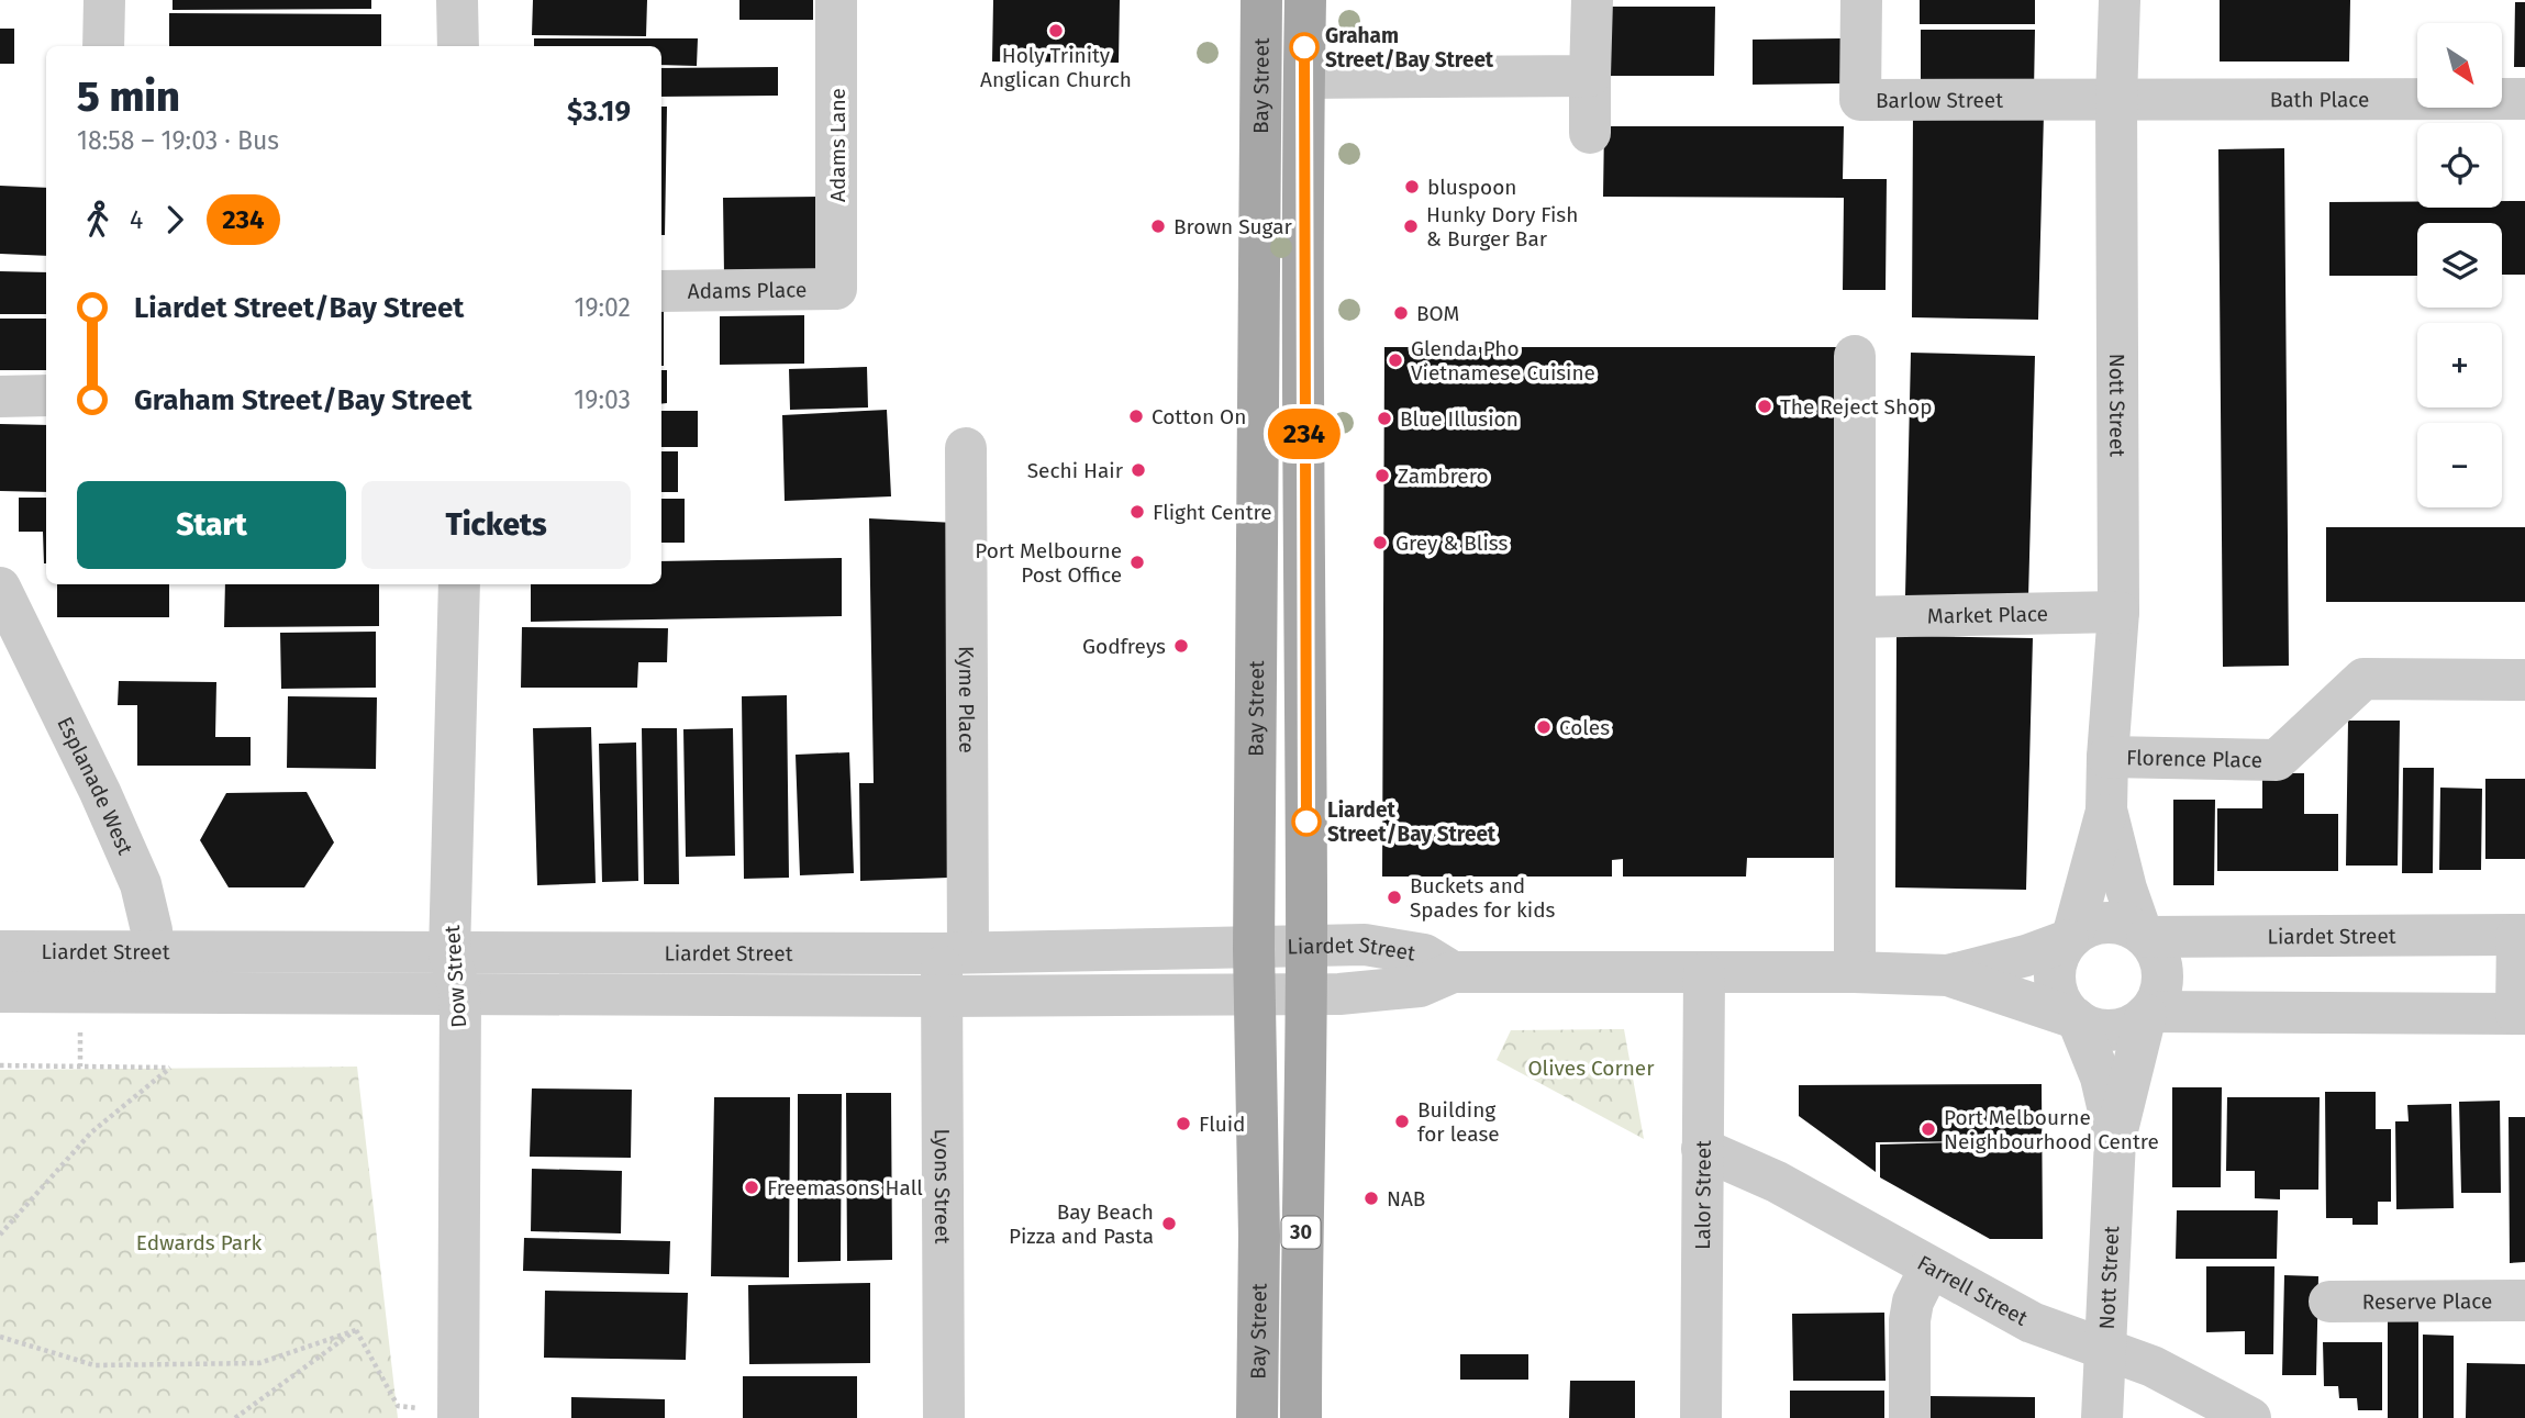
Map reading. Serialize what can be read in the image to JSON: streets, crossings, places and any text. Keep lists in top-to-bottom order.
{
  "streets": {
    "main road": ["Bay Street", "30"],
    "street": [
      "Bath Place",
      "Barlow Street",
      "Adams Lane",
      "Adams Place",
      "Nott Street",
      "Market Place",
      "Kyme Place",
      "Florence Place",
      "Esplanade West",
      "Liardet Street",
      "Dow Street",
      "Lyons Street",
      "Lalor Street",
      "Farrell Street",
      "Reserve Place"
    ]
  },
  "crossings": [
    ["Bay Street", "Liardet Street"],
    ["Bath Place", "Barlow Street"],
    ["Bath Place", "Nott Street"],
    ["Barlow Street", "Nott Street"],
    ["Adams Lane", "Adams Place"],
    ["Nott Street", "Market Place"],
    ["Nott Street", "Florence Place"],
    ["Nott Street", "Liardet Street"],
    ["Nott Street", "Farrell Street"],
    ["Kyme Place", "Liardet Street"],
    ["Kyme Place", "Lyons Street"],
    ["Esplanade West", "Liardet Street"],
    ["Liardet Street", "Dow Street"],
    ["Liardet Street", "Lyons Street"],
    ["Liardet Street", "Lalor Street"],
    ["Lalor Street", "Farrell Street"]
  ],
  "parks": ["Olives Corner", "Edwards Park"],
  "places": [
    "Holy Trinity Anglican Church",
    "Graham Street/Bay Street",
    "bluspoon",
    "Brown Sugar",
    "Hunky Dory Fish & Burger Bar",
    "BOM",
    "Glenda Pho Vietnamese Cuisine",
    "The Reject Shop",
    "Cotton On",
    "Blue Illusion",
    "Sechi Hair",
    "Zambrero",
    "Flight Centre",
    "Grey & Bliss",
    "Port Melbourne Post Office",
    "Godfreys",
    "Coles",
    "Liardet Street/Bay Street",
    "Buckets and Spades for kids",
    "Building for lease",
    "Fluid",
    "Port Melbourne Neighbourhood Centre",
    "Freemasons Hall",
    "NAB",
    "Bay Beach Pizza and Pasta"
  ],
  "lines": ["bus line 234"],
  "north": "bottom right",
  "page": {
    "on_map": "234",
    "map_buttons": ["+", "−"],
    "heading": ["5 min", "18:58 – 19:03 · Bus", "$3.19"],
    "legs": ["4", "234"],
    "list": [
      {
        "name": "Liardet Street/Bay Street",
        "value": "19:02"
      },
      {
        "name": "Graham Street/Bay Street",
        "value": "19:03"
      }
    ],
    "buttons": ["Start", "Tickets"]
  }
}
